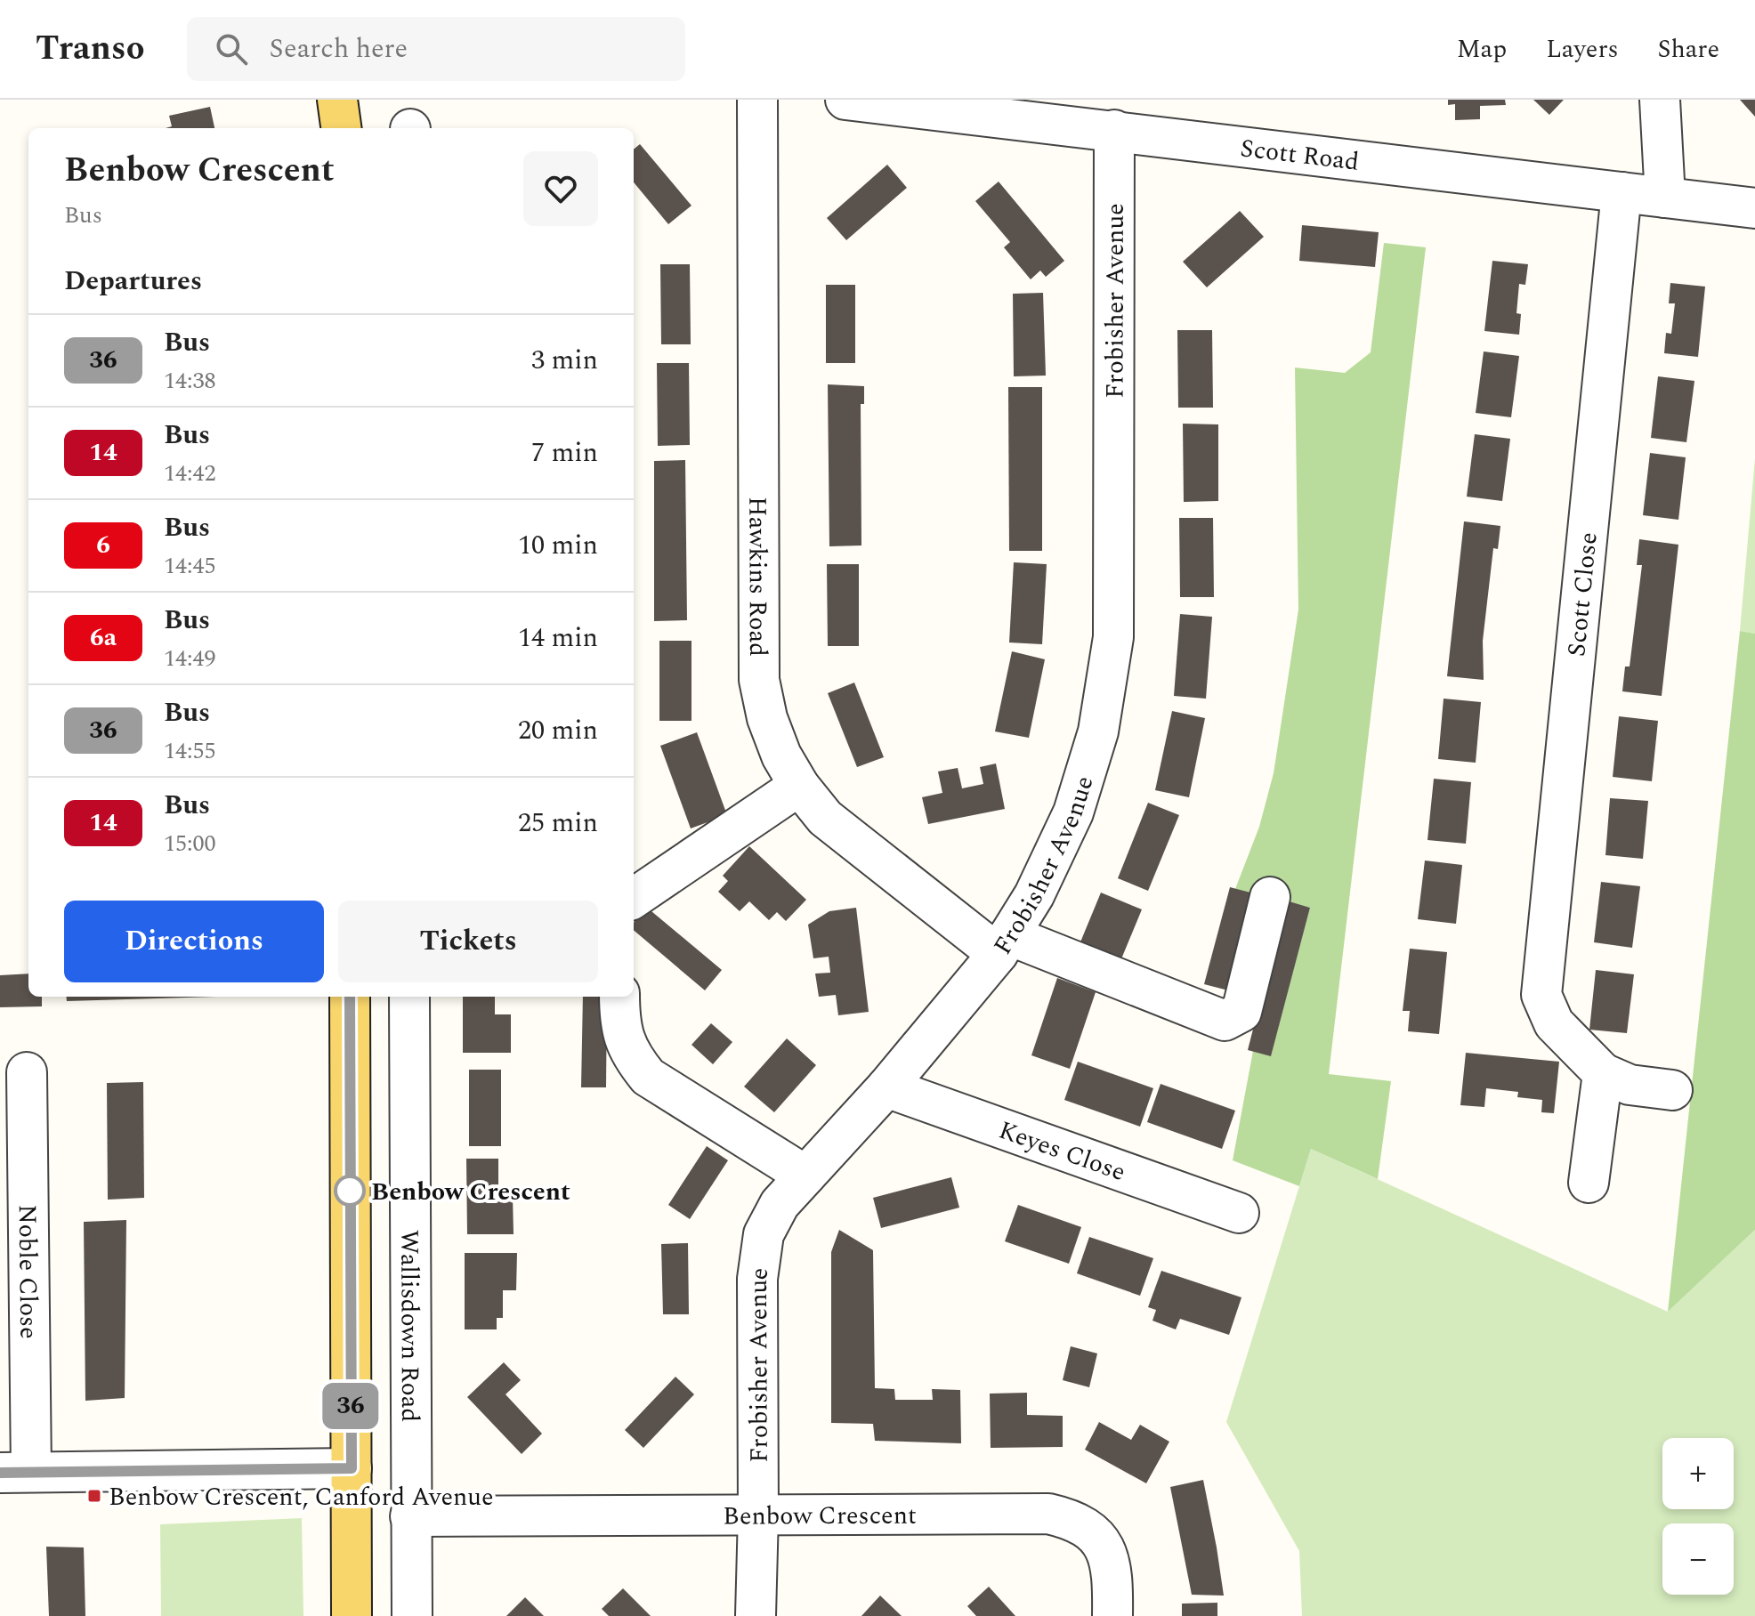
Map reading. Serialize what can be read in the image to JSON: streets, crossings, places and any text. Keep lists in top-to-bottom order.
{
  "streets": {
    "street": [
      "Scott Road",
      "Frobisher Avenue",
      "Hawkins Road",
      "Scott Close",
      "Keyes Close",
      "Noble Close",
      "Wallisdown Road",
      "Benbow Crescent"
    ]
  },
  "crossings": [
    ["Scott Road", "Frobisher Avenue"],
    ["Scott Road", "Scott Close"],
    ["Frobisher Avenue", "Hawkins Road"],
    ["Frobisher Avenue", "Keyes Close"],
    ["Frobisher Avenue", "Benbow Crescent"],
    ["Wallisdown Road", "Benbow Crescent"]
  ],
  "places": {
    "other": ["Benbow Crescent"],
    "transit": ["Benbow Crescent, Canford Avenue"]
  },
  "lines": ["bus line 36"],
  "page": {
    "header": "Transo",
    "search": "Search here",
    "nav": ["Map", "Layers", "Share"],
    "on_map": "36",
    "heading": [
      ["Benbow Crescent", "Bus"],
      "Departures"
    ],
    "list": [
      {
        "mark": "36",
        "name": "Bus",
        "note": "14:38",
        "value": "3 min"
      },
      {
        "mark": "14",
        "name": "Bus",
        "note": "14:42",
        "value": "7 min"
      },
      {
        "mark": "6",
        "name": "Bus",
        "note": "14:45",
        "value": "10 min"
      },
      {
        "mark": "6a",
        "name": "Bus",
        "note": "14:49",
        "value": "14 min"
      },
      {
        "mark": "36",
        "name": "Bus",
        "note": "14:55",
        "value": "20 min"
      },
      {
        "mark": "14",
        "name": "Bus",
        "note": "15:00",
        "value": "25 min"
      }
    ],
    "buttons": ["Directions", "Tickets"],
    "map_buttons": ["+", "−"]
  }
}
